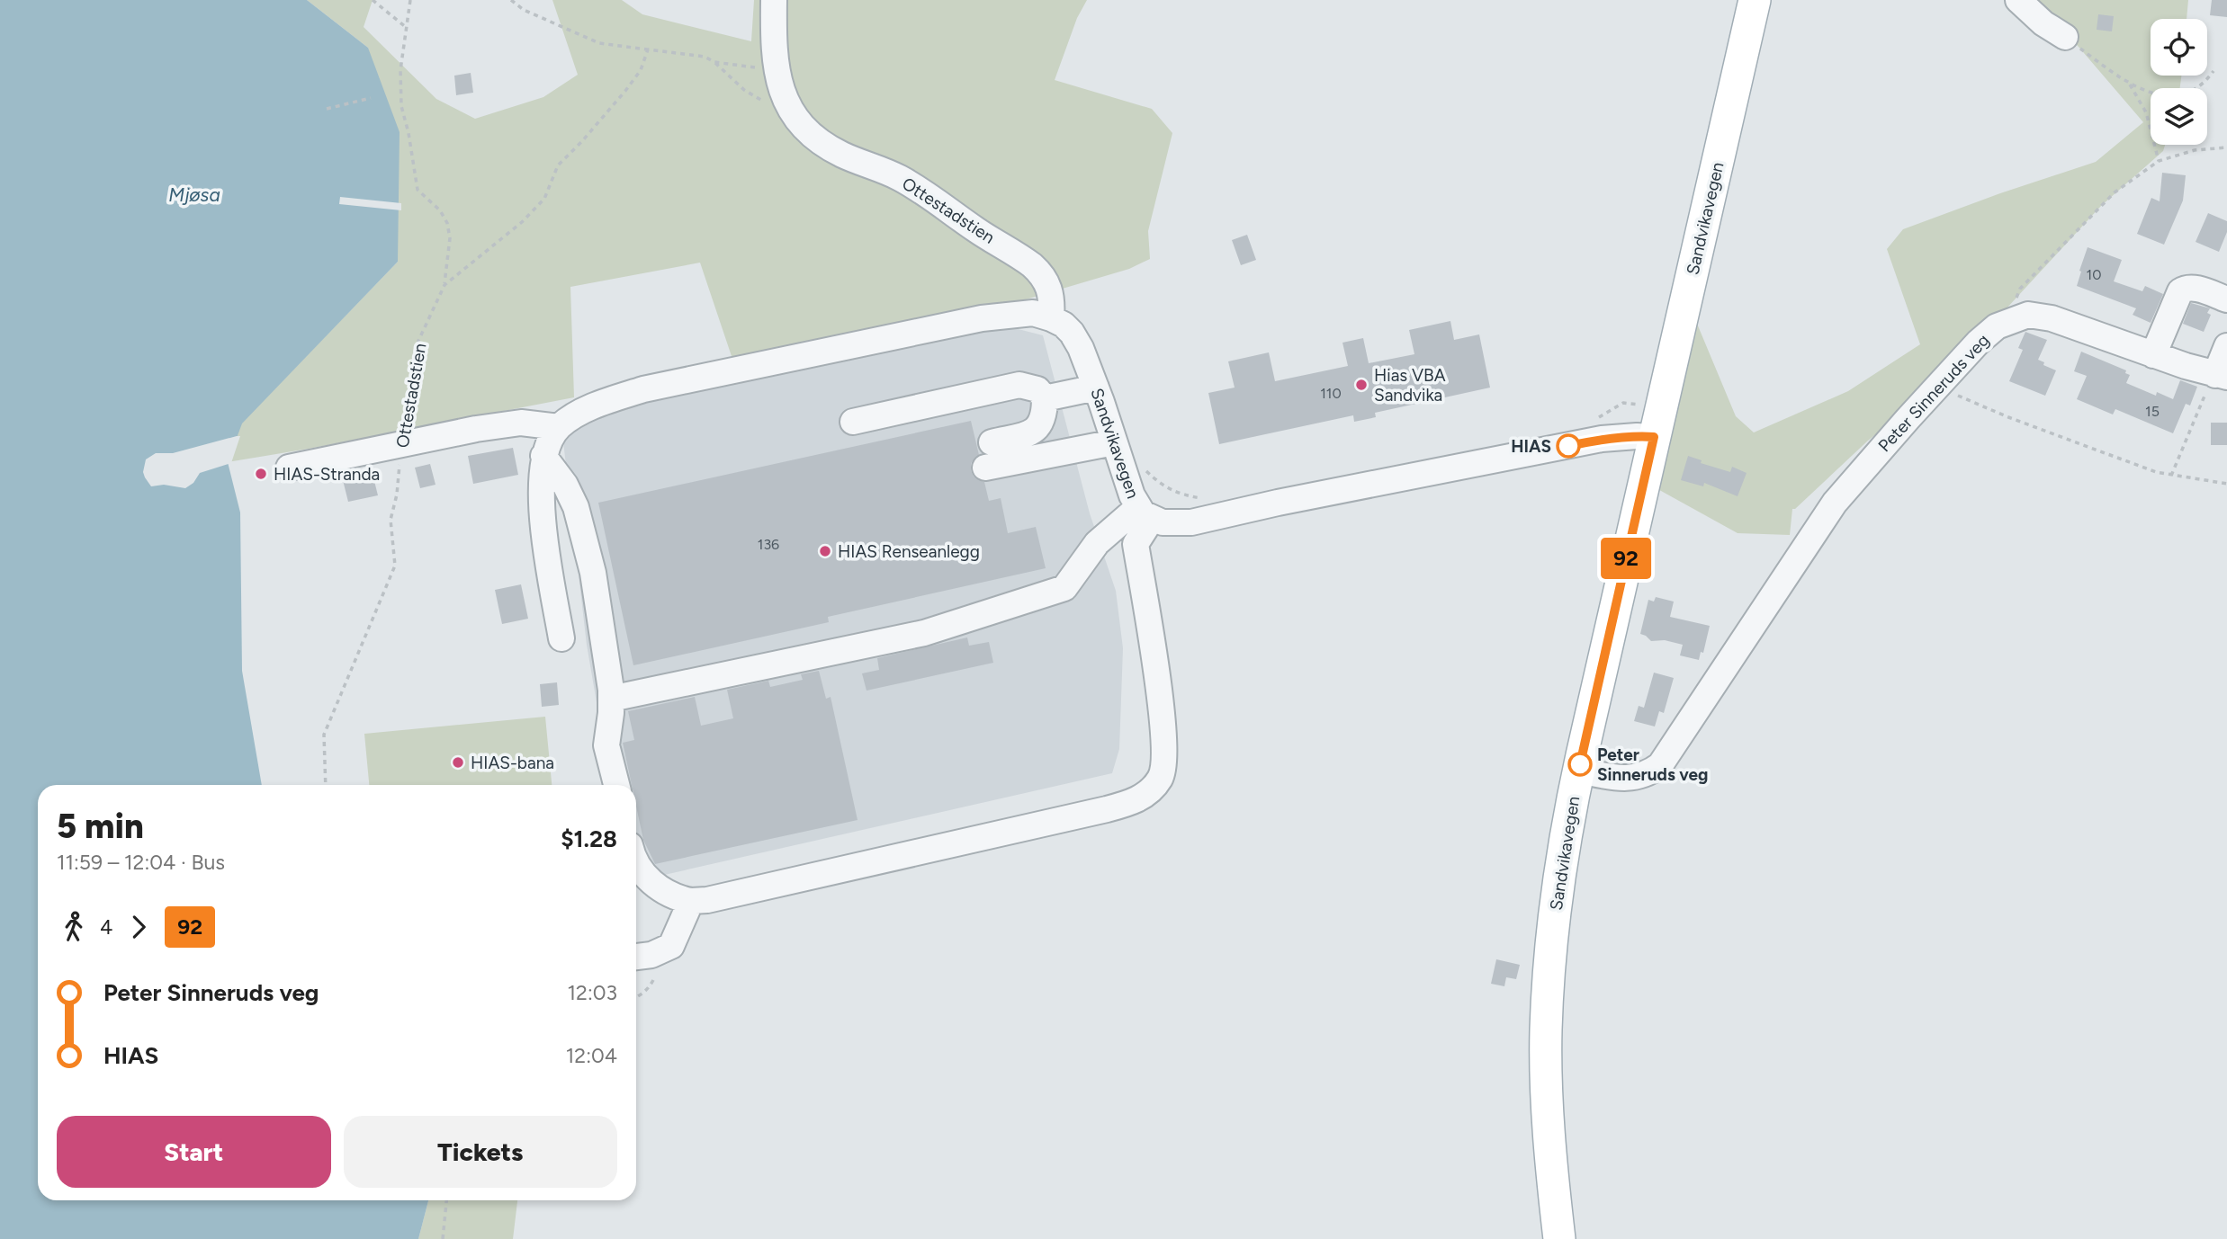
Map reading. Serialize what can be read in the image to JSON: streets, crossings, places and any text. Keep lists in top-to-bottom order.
{
  "streets": {
    "main road": ["Sandvikavegen"],
    "street": ["Ottestadstien", "Peter Sinneruds veg"]
  },
  "crossings": [
    ["Ottestadstien", "Sandvikavegen"],
    ["Sandvikavegen", "Peter Sinneruds veg"]
  ],
  "water": ["Mjøsa"],
  "places": [
    "Hias VBA Sandvika",
    "HIAS",
    "HIAS-Stranda",
    "HIAS Renseanlegg",
    "HIAS-bana",
    "Peter Sinneruds veg"
  ],
  "lines": ["bus line 92"],
  "house_numbers": [
    "10",
    "110",
    "15",
    "136"
  ],
  "page": {
    "on_map": "92",
    "heading": ["5 min", "11:59 – 12:04 · Bus", "$1.28"],
    "legs": ["4", "92"],
    "list": [
      {
        "name": "Peter Sinneruds veg",
        "value": "12:03"
      },
      {
        "name": "HIAS",
        "value": "12:04"
      }
    ],
    "buttons": ["Start", "Tickets"]
  }
}
